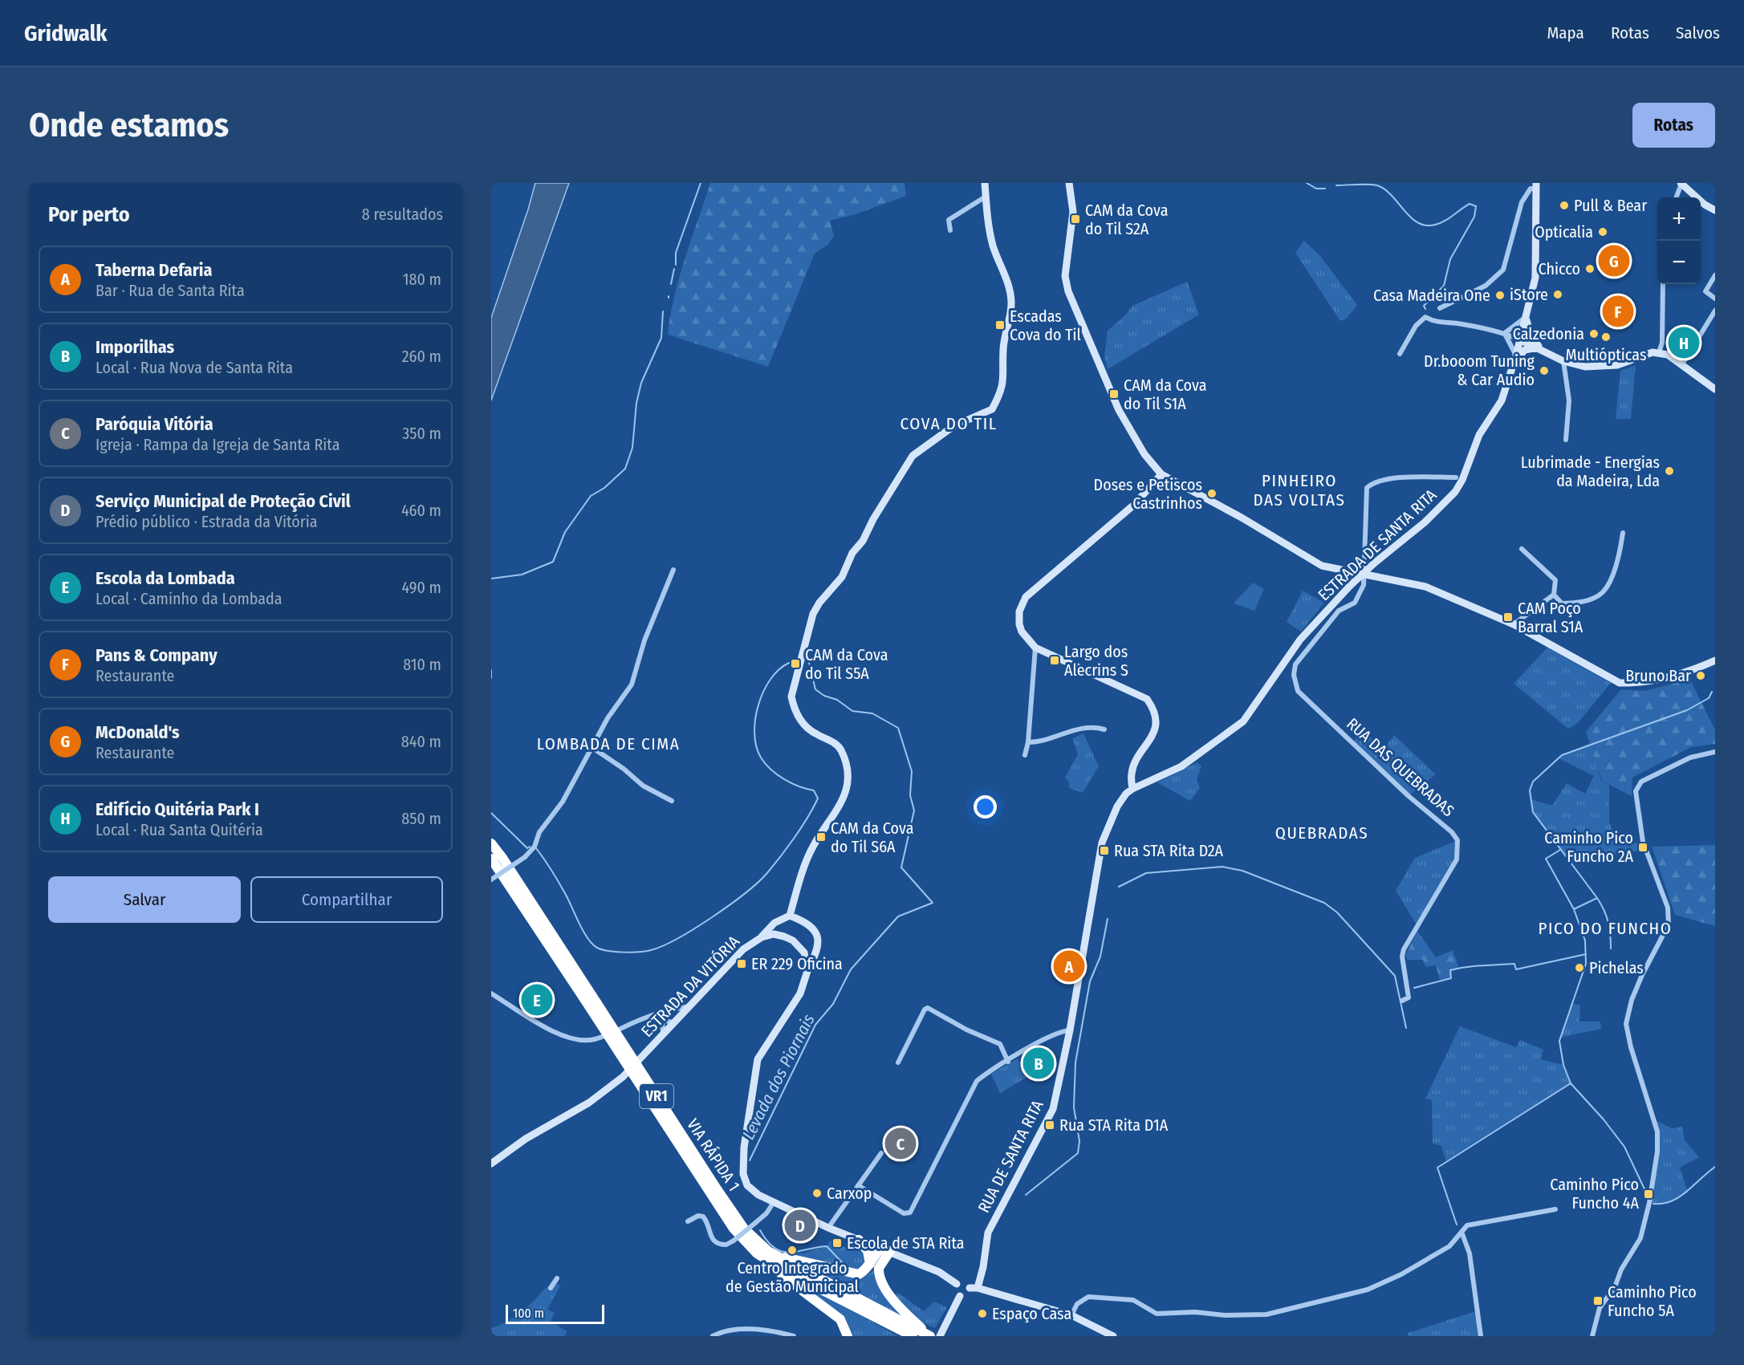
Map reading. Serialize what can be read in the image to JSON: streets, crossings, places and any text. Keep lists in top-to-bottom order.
{
  "streets": {
    "highway": ["VR1", "VIA RÁPIDA 1"],
    "street": [
      "ESTRADA DE SANTA RITA",
      "RUA DAS QUEBRADAS",
      "ESTRADA DA VITÓRIA",
      "RUA DE SANTA RITA"
    ]
  },
  "crossings": [
    ["ESTRADA DE SANTA RITA", "RUA DE SANTA RITA"]
  ],
  "districts": [
    "COVA DO TIL",
    "PINHEIRO DAS VOLTAS",
    "LOMBADA DE CIMA",
    "QUEBRADAS",
    "PICO DO FUNCHO"
  ],
  "water": ["Levada dos Piornais"],
  "places": {
    "other": [
      "Pull & Bear",
      "Opticalia",
      "Chicco",
      "iStore",
      "Casa Madeira One",
      "Calzedonia",
      "Multiópticas",
      "Dr.booom Tuning & Car Audio",
      "Lubrimade - Energias da Madeira, Lda",
      "Doses e Petiscos Castrinhos",
      "Bruno Bar",
      "Pichelas",
      "Carxop",
      "Centro Integrado de Gestão Municipal",
      "Espaço Casa"
    ],
    "transit": [
      "CAM da Cova do Til S2A",
      "Escadas Cova do Til",
      "CAM da Cova do Til S1A",
      "CAM Poço Barral S1A",
      "Largo dos Alecrins S",
      "CAM da Cova do Til S5A",
      "CAM da Cova do Til S6A",
      "Caminho Pico Funcho 2A",
      "Rua STA Rita D2A",
      "ER 229 Oficina",
      "Rua STA Rita D1A",
      "Caminho Pico Funcho 4A",
      "Escola de STA Rita",
      "Caminho Pico Funcho 5A"
    ]
  },
  "scale_bar": "100 m",
  "page": {
    "header": "Gridwalk",
    "nav": ["Mapa", "Rotas", "Salvos"],
    "buttons": [
      "Rotas",
      ["Salvar", "Compartilhar"]
    ],
    "title": "Onde estamos",
    "heading": ["Por perto", "8 resultados"],
    "map_buttons": ["+", "−"],
    "pins": [
      "G",
      "F",
      "H",
      "A",
      "E",
      "B",
      "C",
      "D"
    ],
    "list": [
      {
        "mark": "A",
        "name": "Taberna Defaria",
        "note": "Bar · Rua de Santa Rita",
        "value": "180 m"
      },
      {
        "mark": "B",
        "name": "Imporilhas",
        "note": "Local · Rua Nova de Santa Rita",
        "value": "260 m"
      },
      {
        "mark": "C",
        "name": "Paróquia Vitória",
        "note": "Igreja · Rampa da Igreja de Santa Rita",
        "value": "350 m"
      },
      {
        "mark": "D",
        "name": "Serviço Municipal de Proteção Civil",
        "note": "Prédio público · Estrada da Vitória",
        "value": "460 m"
      },
      {
        "mark": "E",
        "name": "Escola da Lombada",
        "note": "Local · Caminho da Lombada",
        "value": "490 m"
      },
      {
        "mark": "F",
        "name": "Pans & Company",
        "note": "Restaurante",
        "value": "810 m"
      },
      {
        "mark": "G",
        "name": "McDonald's",
        "note": "Restaurante",
        "value": "840 m"
      },
      {
        "mark": "H",
        "name": "Edifício Quitéria Park I",
        "note": "Local · Rua Santa Quitéria",
        "value": "850 m"
      }
    ],
    "scale": "100 m"
  }
}
